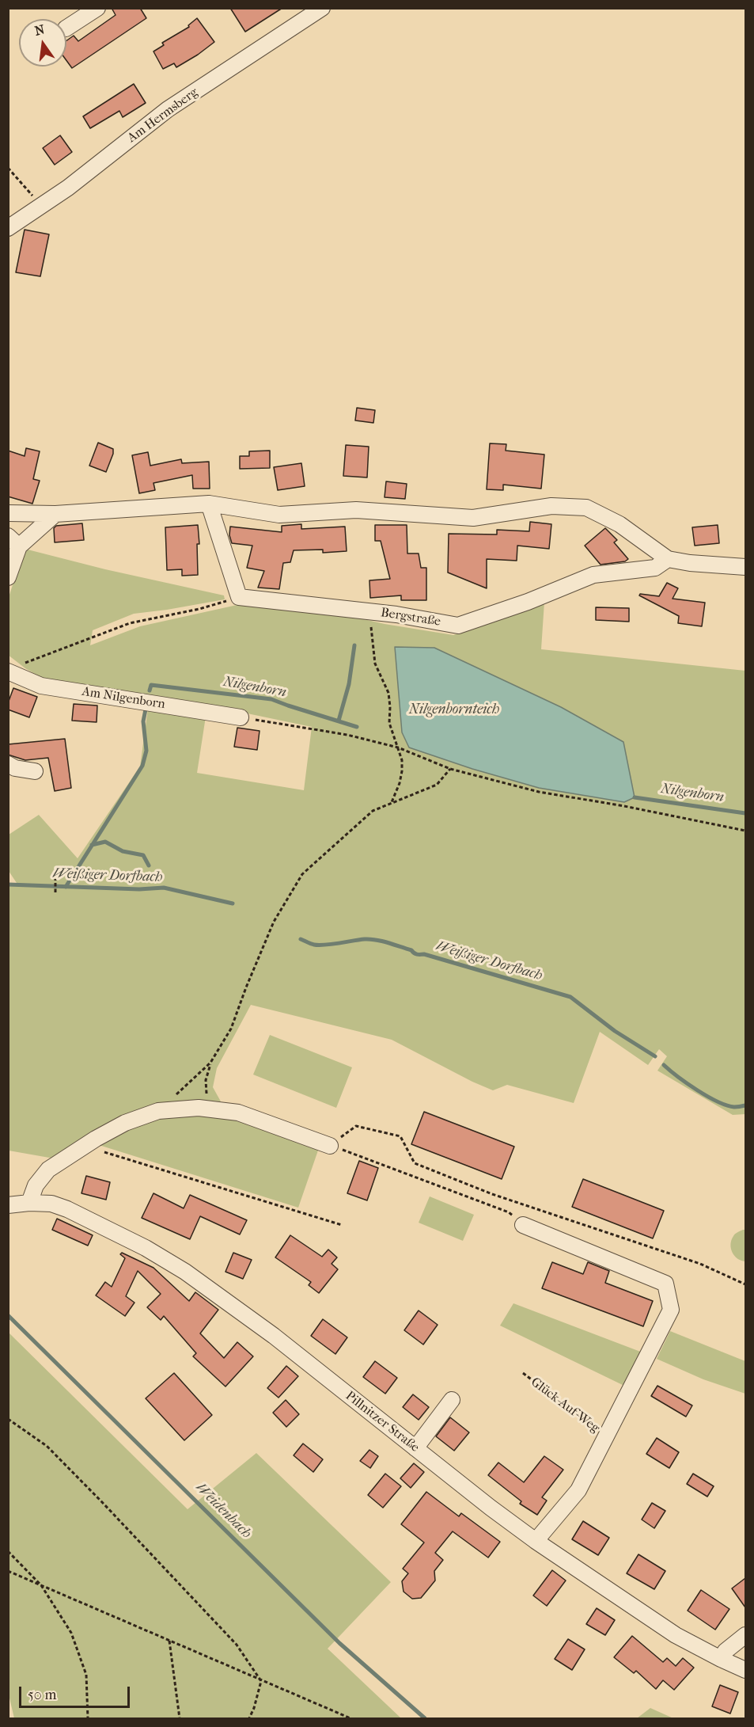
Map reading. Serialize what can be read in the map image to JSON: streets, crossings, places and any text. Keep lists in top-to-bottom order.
{
  "streets": {
    "street": [
      "Am Hermsberg",
      "Bergstraße",
      "Am Nilgenborn",
      "Glück-Auf-Weg",
      "Pillnitzer Straße"
    ]
  },
  "crossings": [
    ["Glück-Auf-Weg", "Pillnitzer Straße"]
  ],
  "water": [
    "Nilgenborn",
    "Nilgenbornteich",
    "Weißiger Dorfbach",
    "Weidenbach"
  ],
  "scale_bar": "50 m",
  "north": "top"
}
